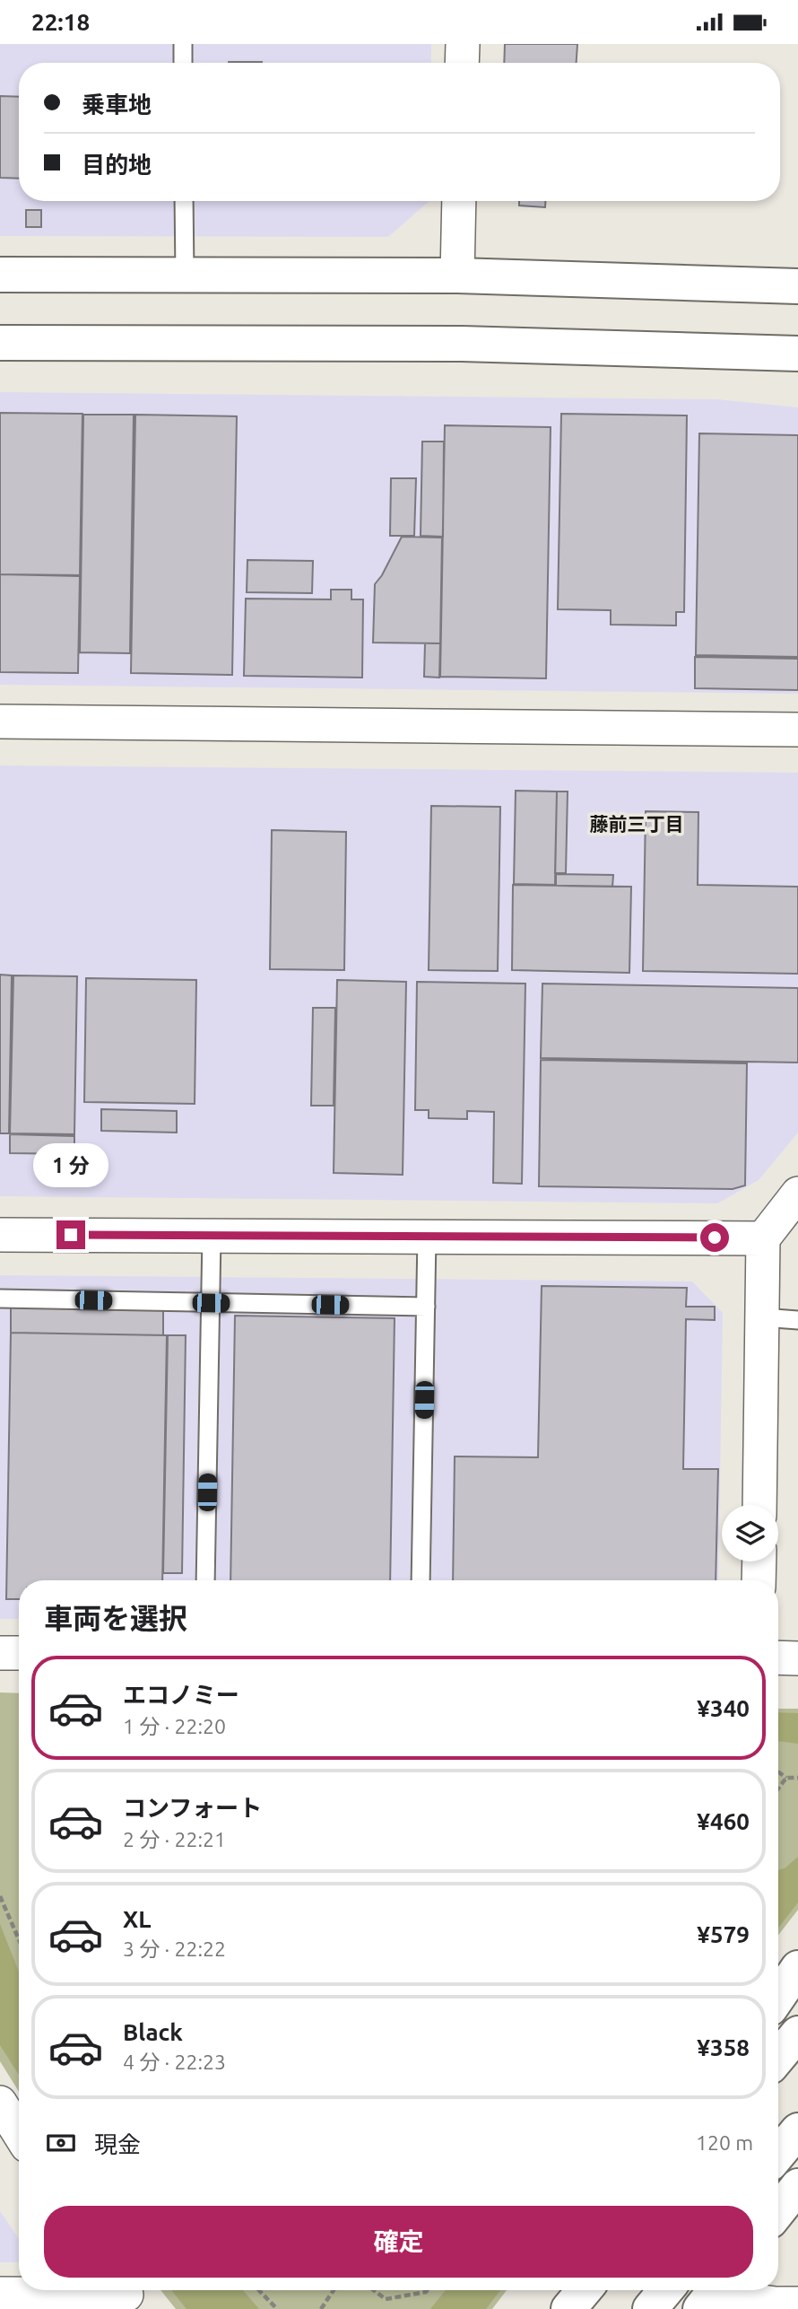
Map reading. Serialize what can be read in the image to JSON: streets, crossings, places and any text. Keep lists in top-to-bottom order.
{
  "districts": ["藤前三丁目"],
  "page": {
    "status": "22:18",
    "banner": ["乗車地", "目的地"],
    "bubble": "1 分",
    "heading": "車両を選択",
    "list": [
      {
        "name": "エコノミー",
        "note": "1 分 · 22:20",
        "value": "¥340"
      },
      {
        "name": "コンフォート",
        "note": "2 分 · 22:21",
        "value": "¥460"
      },
      {
        "name": "XL",
        "note": "3 分 · 22:22",
        "value": "¥579"
      },
      {
        "name": "Black",
        "note": "4 分 · 22:23",
        "value": "¥358"
      }
    ],
    "pay": ["現金", "120 m"],
    "buttons": "確定"
  }
}
